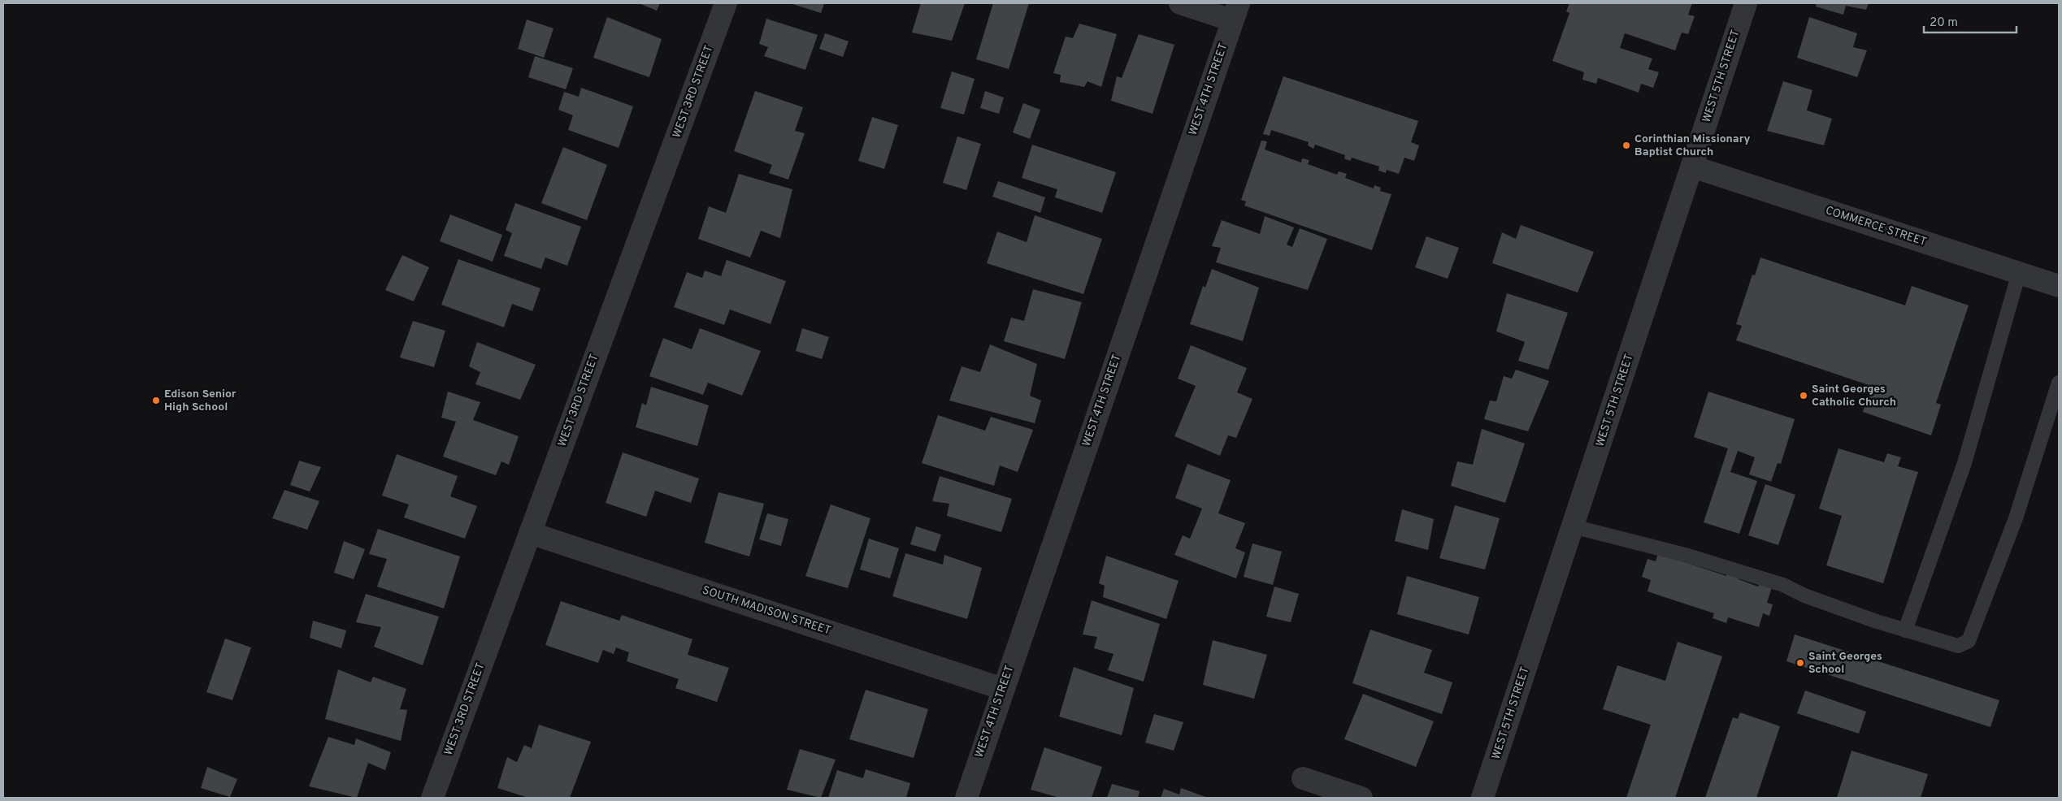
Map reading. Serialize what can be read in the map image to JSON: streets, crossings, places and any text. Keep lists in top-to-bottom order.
{
  "streets": {
    "street": [
      "WEST 5TH STREET",
      "WEST 4TH STREET",
      "WEST 3RD STREET",
      "COMMERCE STREET",
      "SOUTH MADISON STREET"
    ]
  },
  "crossings": [
    ["WEST 5TH STREET", "COMMERCE STREET"],
    ["WEST 4TH STREET", "SOUTH MADISON STREET"],
    ["WEST 3RD STREET", "SOUTH MADISON STREET"]
  ],
  "places": [
    "Corinthian Missionary Baptist Church",
    "Saint Georges Catholic Church",
    "Edison Senior High School",
    "Saint Georges School"
  ],
  "scale_bar": "20 m"
}
